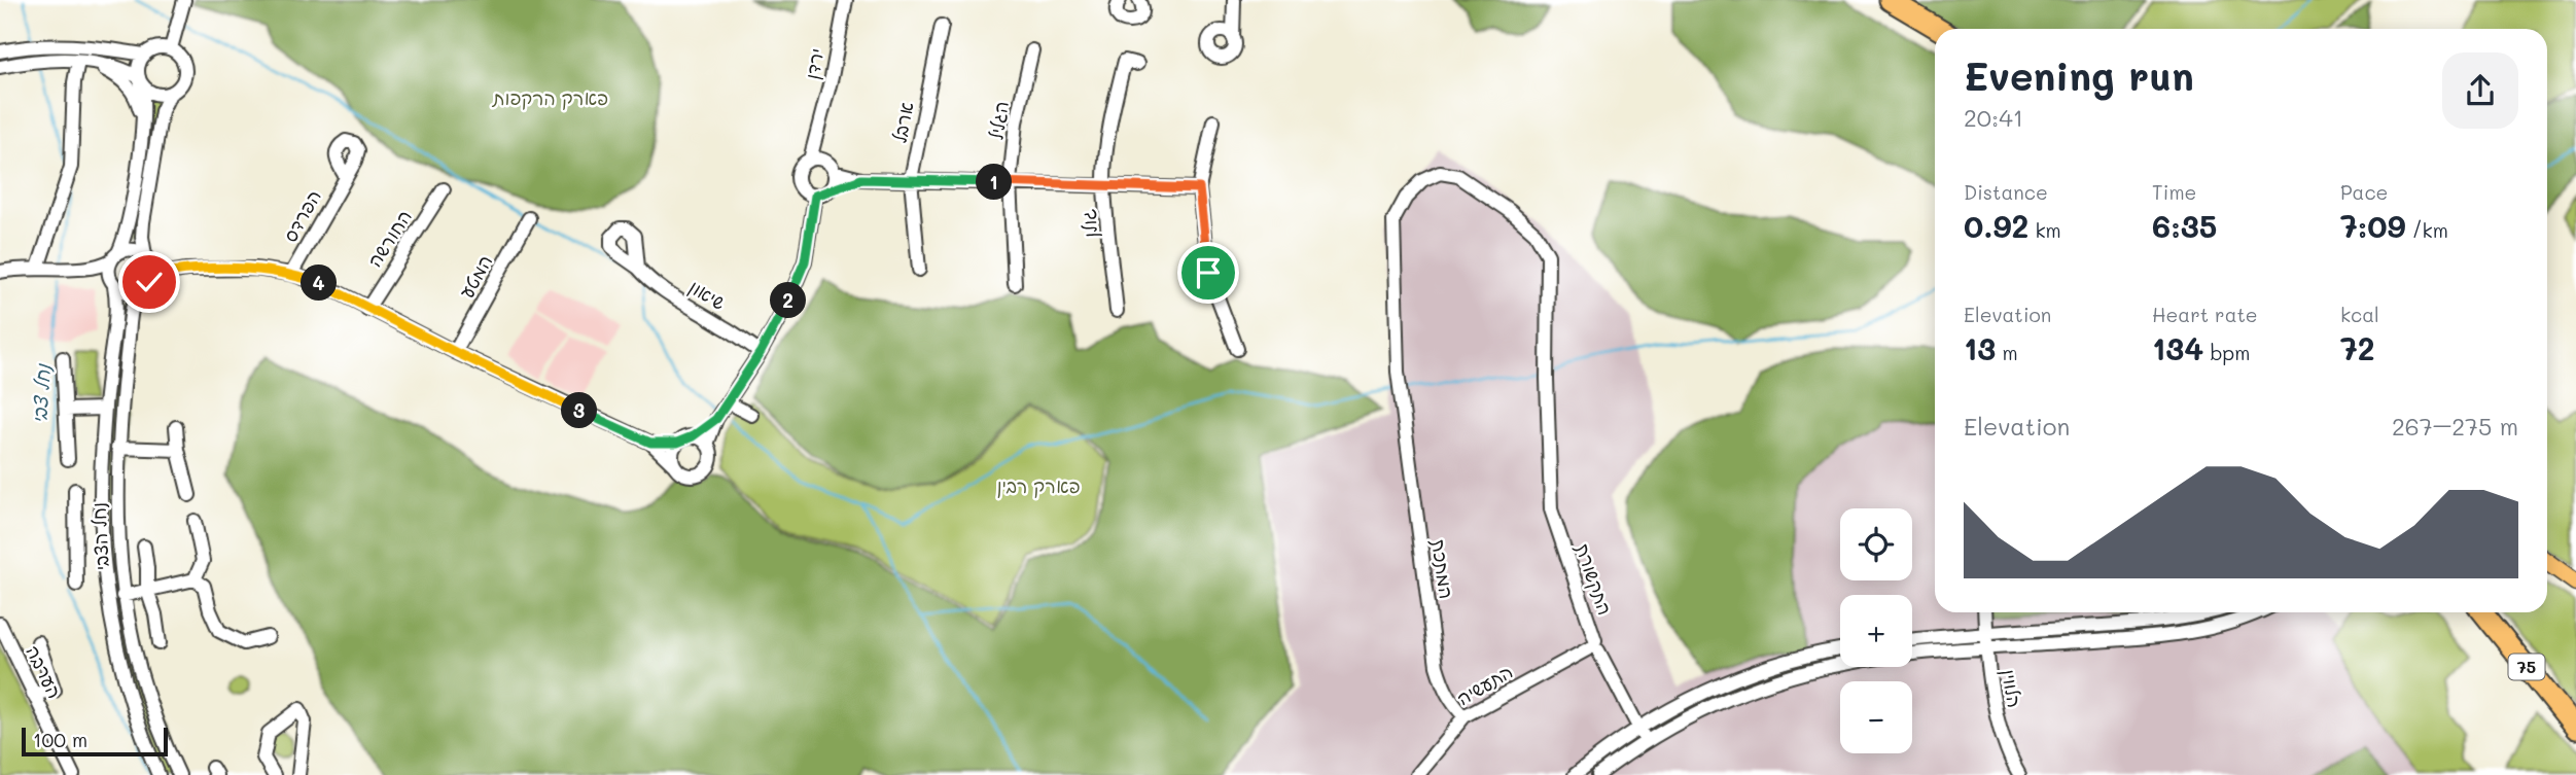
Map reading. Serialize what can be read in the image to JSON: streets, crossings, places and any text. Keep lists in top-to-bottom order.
{
  "streets": {
    "highway": ["75"],
    "street": [
      "ירדן",
      "הגליל",
      "ארבל",
      "הפרדס",
      "גולן",
      "החורשה",
      "המטע",
      "שיאון",
      "נחל הצבי",
      "המתכת",
      "התקשורת",
      "הערבה",
      "התעשיה",
      "הלווין"
    ]
  },
  "crossings": [
    ["המתכת", "התקשורת"],
    ["המתכת", "התעשיה"],
    ["התקשורת", "התעשיה"]
  ],
  "water": ["נחל צבי"],
  "parks": ["פארק הרקפות", "פארק רבין"],
  "scale_bar": "100 m",
  "page": {
    "heading": ["Evening run", "20:41"],
    "stats": [
      ["Distance", "0.92 km"],
      ["Time", "6:35"],
      ["Pace", "7:09 /km"],
      ["Elevation", "13 m"],
      ["Heart rate", "134 bpm"],
      ["kcal", "72"]
    ],
    "pins": [
      "1",
      "4",
      "2",
      "3"
    ],
    "chart": ["Elevation", "267–275 m"],
    "map_buttons": ["+", "−"],
    "scale": "100 m"
  }
}
